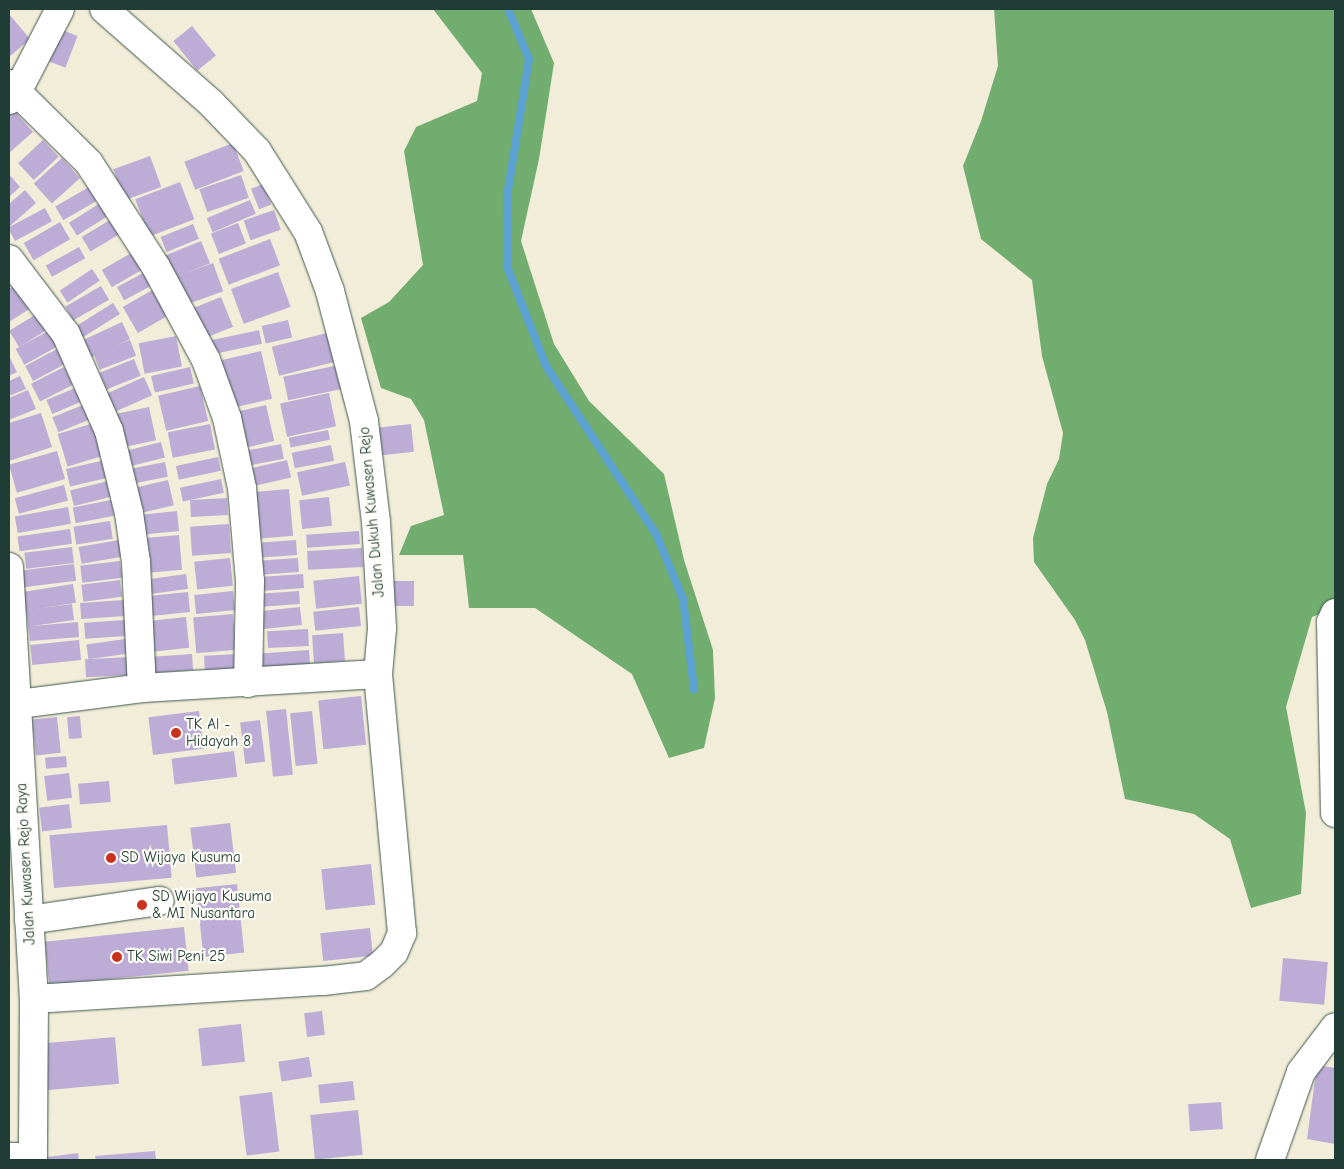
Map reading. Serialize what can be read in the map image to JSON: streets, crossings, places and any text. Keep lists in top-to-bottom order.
{
  "streets": {
    "street": ["Jalan Dukuh Kuwasen Rejo", "Jalan Kuwasen Rejo Raya"]
  },
  "crossings": [
    ["Jalan Dukuh Kuwasen Rejo", "Jalan Kuwasen Rejo Raya"]
  ],
  "places": [
    "TK Al - Hidayah 8",
    "SD Wijaya Kusuma",
    "SD Wijaya Kusuma & MI Nusantara",
    "TK Siwi Peni 25"
  ]
}
